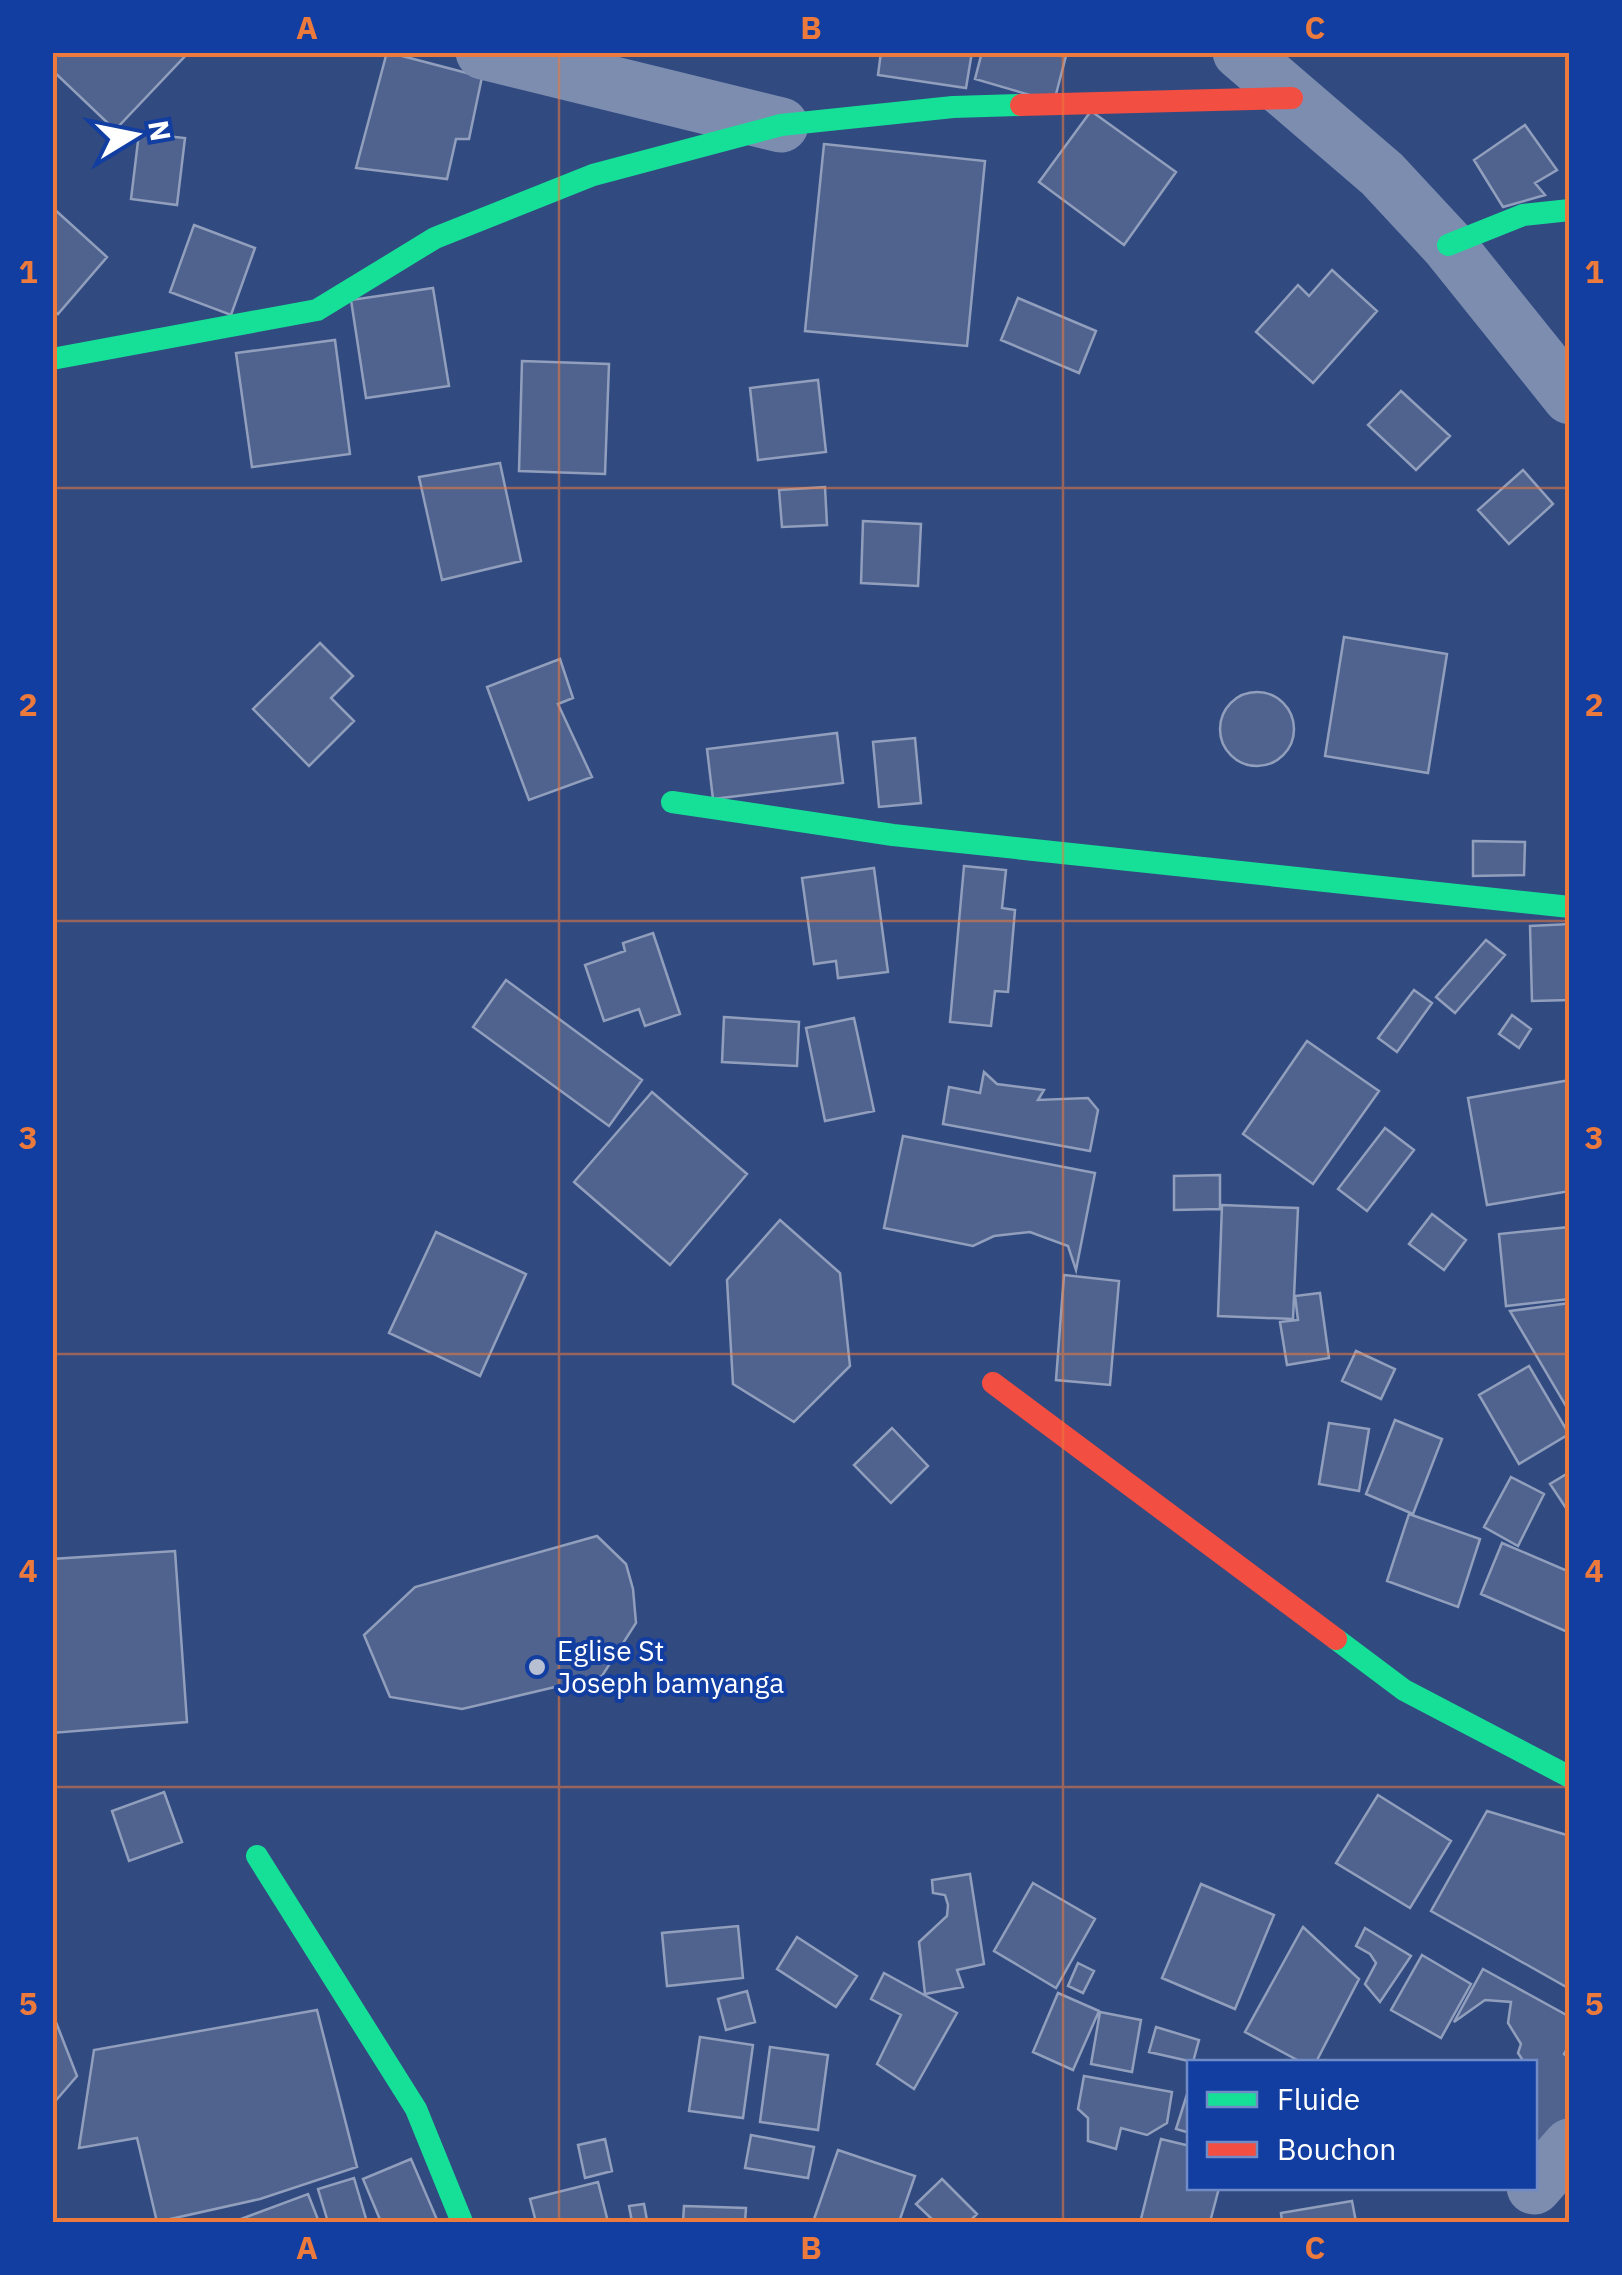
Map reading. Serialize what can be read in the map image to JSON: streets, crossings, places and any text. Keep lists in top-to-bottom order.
{
  "places": ["Eglise St Joseph bamyanga"],
  "legend": ["Fluide", "Bouchon"],
  "north": "right",
  "grid": {
    "columns": ["A", "B", "C"],
    "rows": [
      "1",
      "2",
      "3",
      "4",
      "5"
    ]
  }
}
